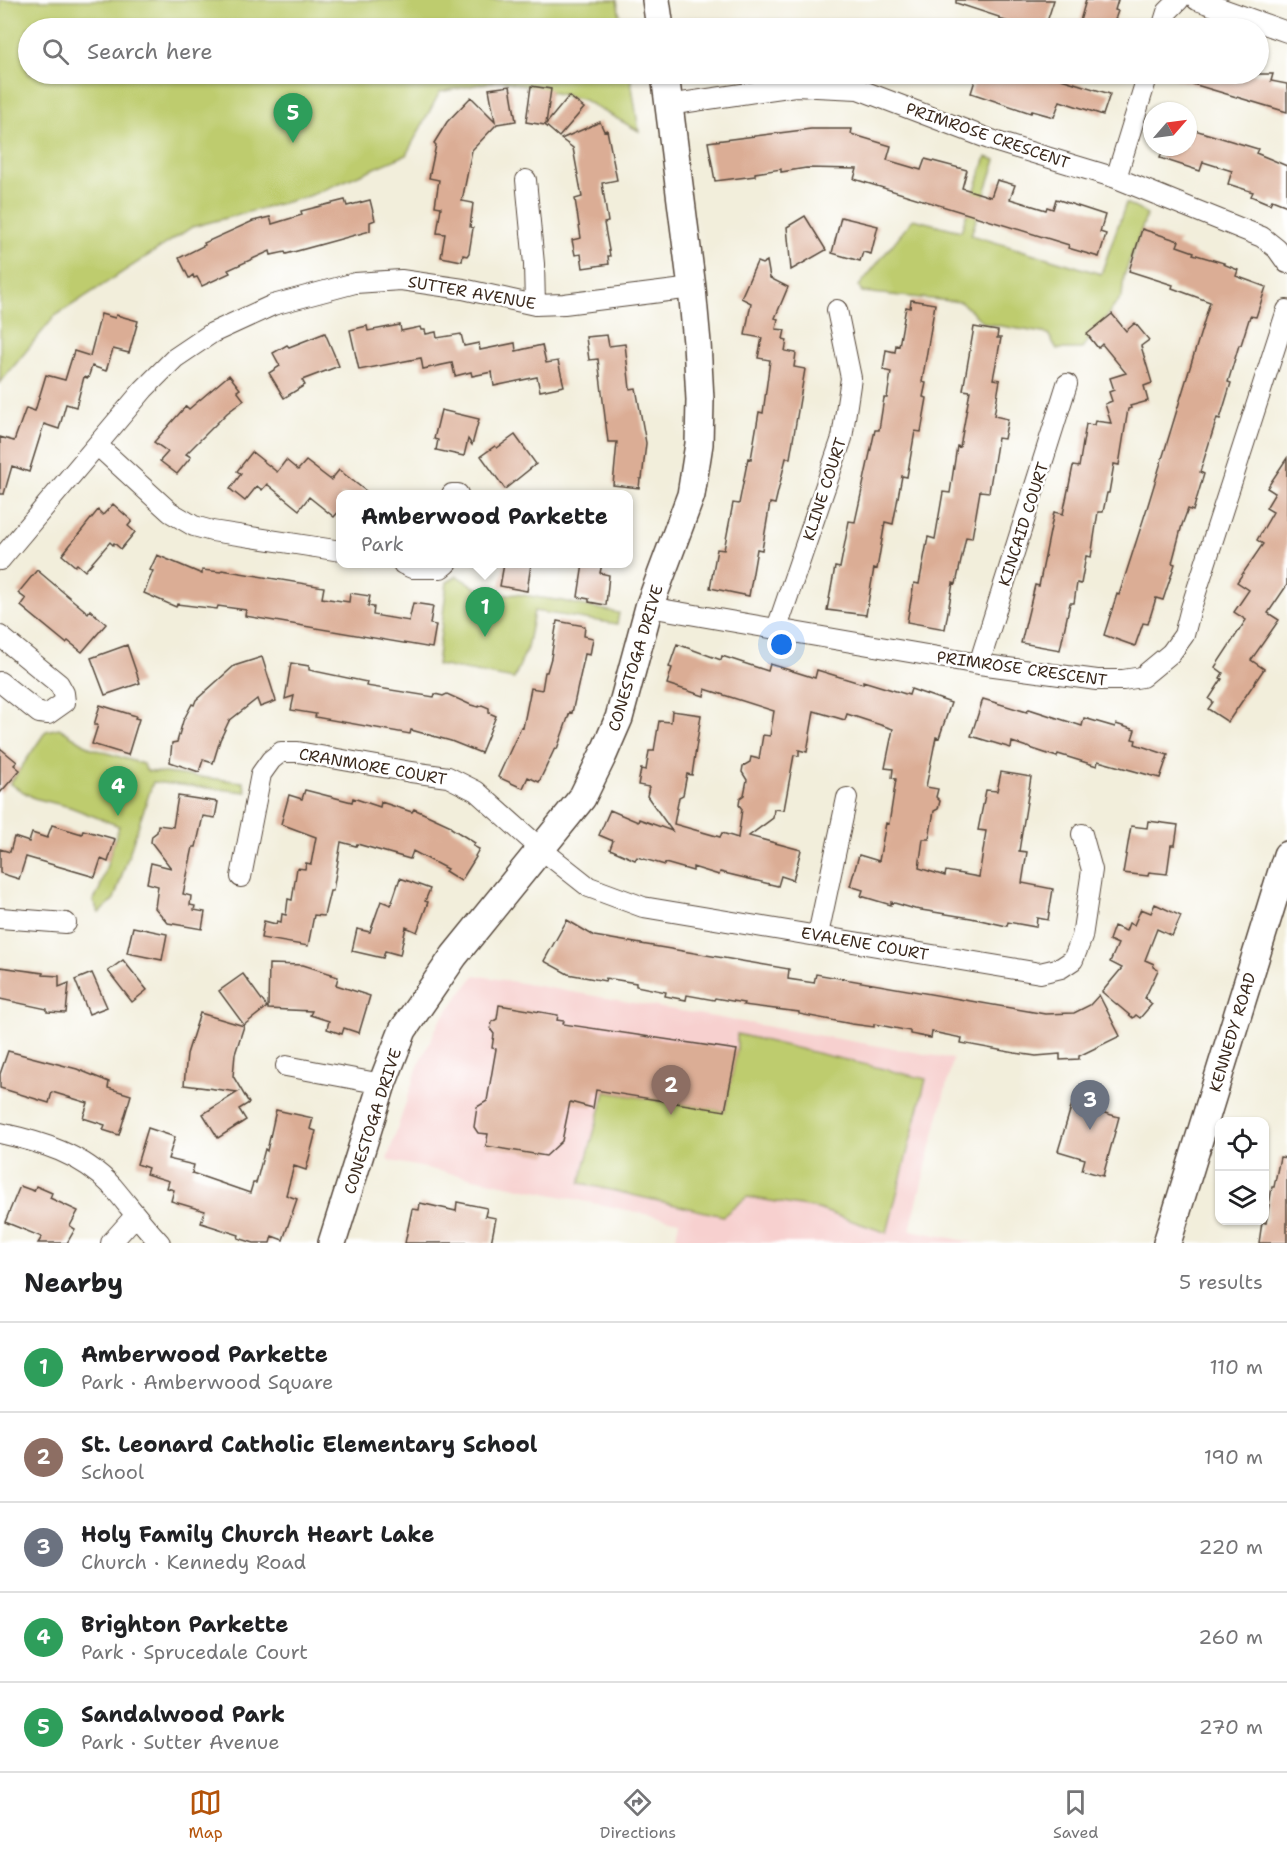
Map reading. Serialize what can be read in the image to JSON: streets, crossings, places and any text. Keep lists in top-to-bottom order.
{
  "streets": {
    "street": [
      "PRIMROSE CRESCENT",
      "SUTTER AVENUE",
      "KLINE COURT",
      "KINCAID COURT",
      "CONESTOGA DRIVE",
      "CRANMORE COURT",
      "EVALENE COURT",
      "KENNEDY ROAD"
    ]
  },
  "crossings": [
    ["PRIMROSE CRESCENT", "KLINE COURT"],
    ["PRIMROSE CRESCENT", "KINCAID COURT"],
    ["PRIMROSE CRESCENT", "CONESTOGA DRIVE"],
    ["SUTTER AVENUE", "CONESTOGA DRIVE"],
    ["CONESTOGA DRIVE", "CRANMORE COURT"],
    ["CONESTOGA DRIVE", "EVALENE COURT"],
    ["CRANMORE COURT", "EVALENE COURT"]
  ],
  "north": "top right",
  "page": {
    "search": "Search here",
    "pins": [
      "5",
      "1",
      "4",
      "2",
      "3"
    ],
    "popup": ["Amberwood Parkette", "Park"],
    "heading": ["Nearby", "5 results"],
    "list": [
      {
        "mark": "1",
        "name": "Amberwood Parkette",
        "note": "Park · Amberwood Square",
        "value": "110 m"
      },
      {
        "mark": "2",
        "name": "St. Leonard Catholic Elementary School",
        "note": "School",
        "value": "190 m"
      },
      {
        "mark": "3",
        "name": "Holy Family Church Heart Lake",
        "note": "Church · Kennedy Road",
        "value": "220 m"
      },
      {
        "mark": "4",
        "name": "Brighton Parkette",
        "note": "Park · Sprucedale Court",
        "value": "260 m"
      },
      {
        "mark": "5",
        "name": "Sandalwood Park",
        "note": "Park · Sutter Avenue",
        "value": "270 m"
      }
    ],
    "nav": ["Map", "Directions", "Saved"]
  }
}
